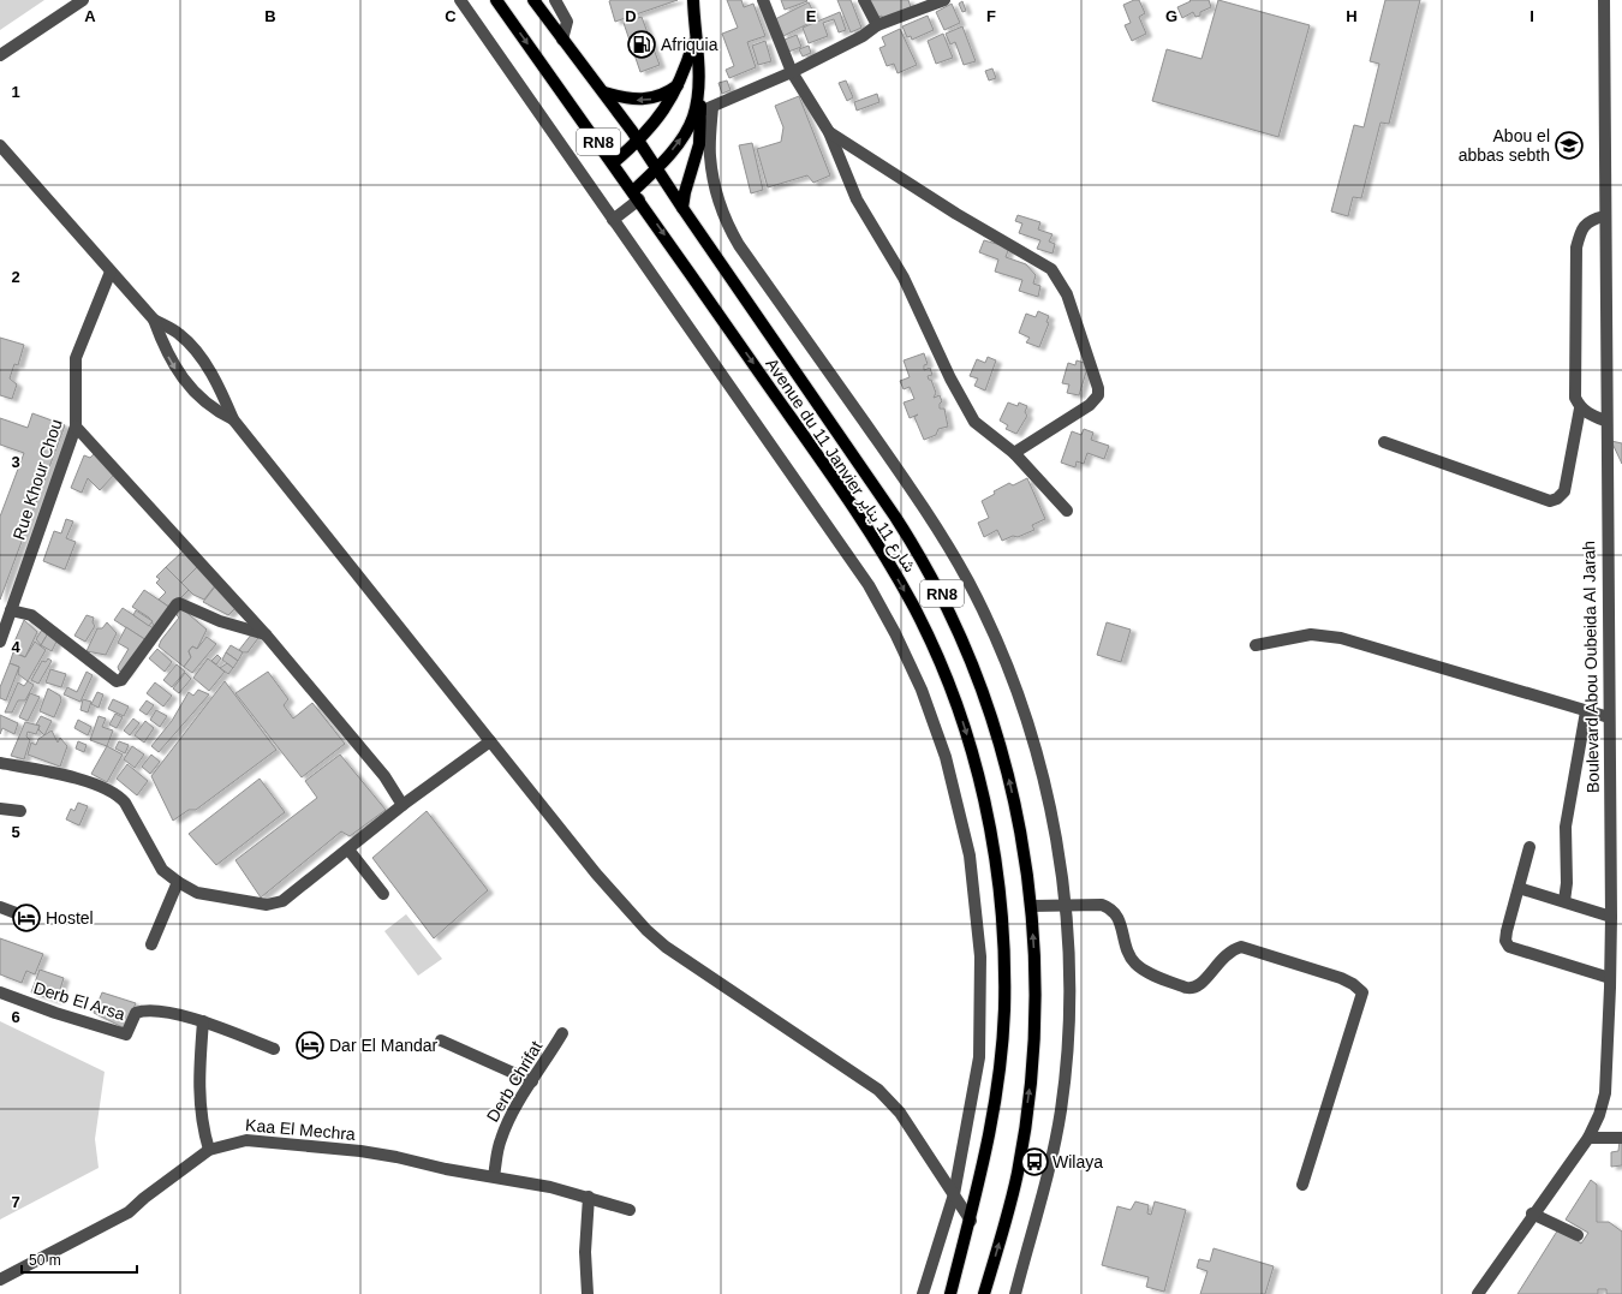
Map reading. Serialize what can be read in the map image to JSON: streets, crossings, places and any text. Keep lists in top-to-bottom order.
{
  "streets": {
    "main road": ["RN8", "Avenue du 11 Janvier شارع 11 يناير"],
    "street": [
      "Rue Khour Chou",
      "Boulevard Abou Oubeida Al Jarah",
      "Derb El Arsa",
      "Derb Chrifat",
      "Kaa El Mechra"
    ]
  },
  "crossings": [
    ["Derb Chrifat", "Kaa El Mechra"]
  ],
  "places": {
    "fuel station": ["Afriquia"],
    "school or university": ["Abou el abbas sebth"],
    "hotel": ["Hostel", "Dar El Mandar"],
    "bus stop": ["Wilaya"]
  },
  "scale_bar": "50 m",
  "grid": {
    "columns": [
      "A",
      "B",
      "C",
      "D",
      "E",
      "F",
      "G",
      "H",
      "I"
    ],
    "rows": [
      "1",
      "2",
      "3",
      "4",
      "5",
      "6",
      "7"
    ]
  }
}
